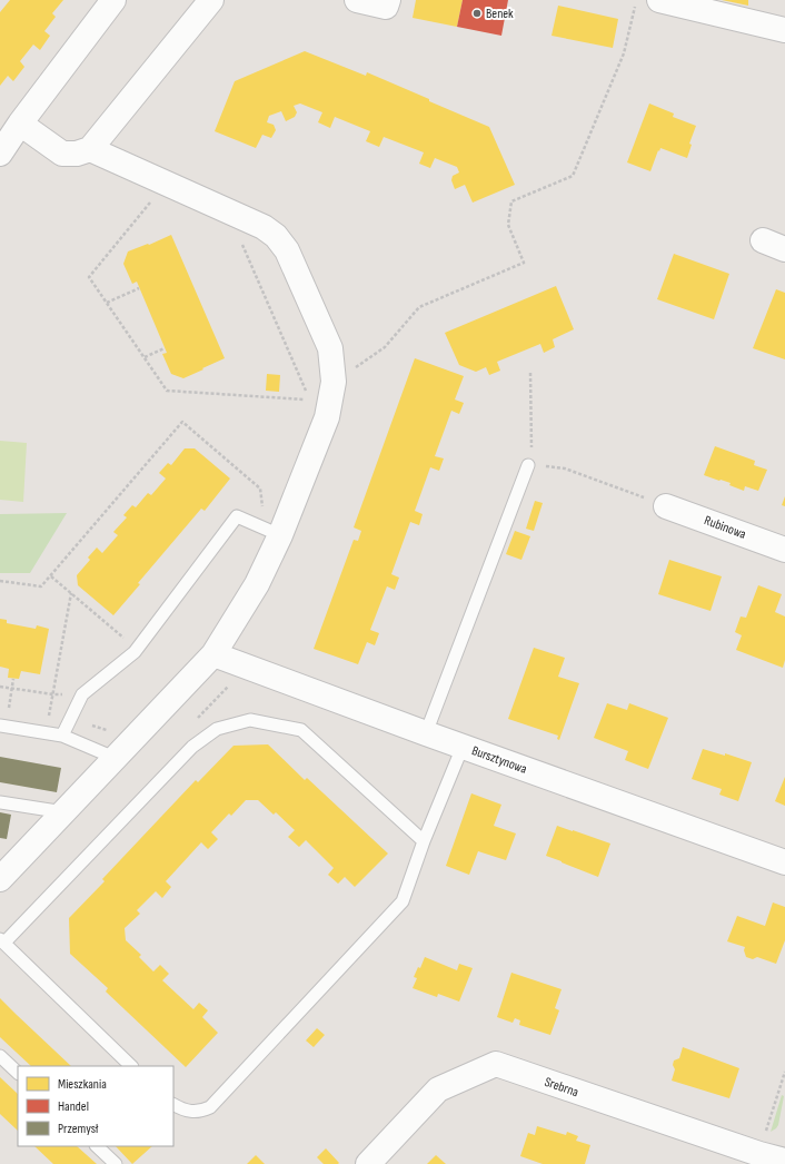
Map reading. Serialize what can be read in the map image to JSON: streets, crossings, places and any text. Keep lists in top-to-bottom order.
{
  "streets": {
    "street": ["Rubinowa", "Bursztynowa", "Srebrna"]
  },
  "places": ["Benek"],
  "legend": ["Mieszkania", "Handel", "Przemysł"]
}
